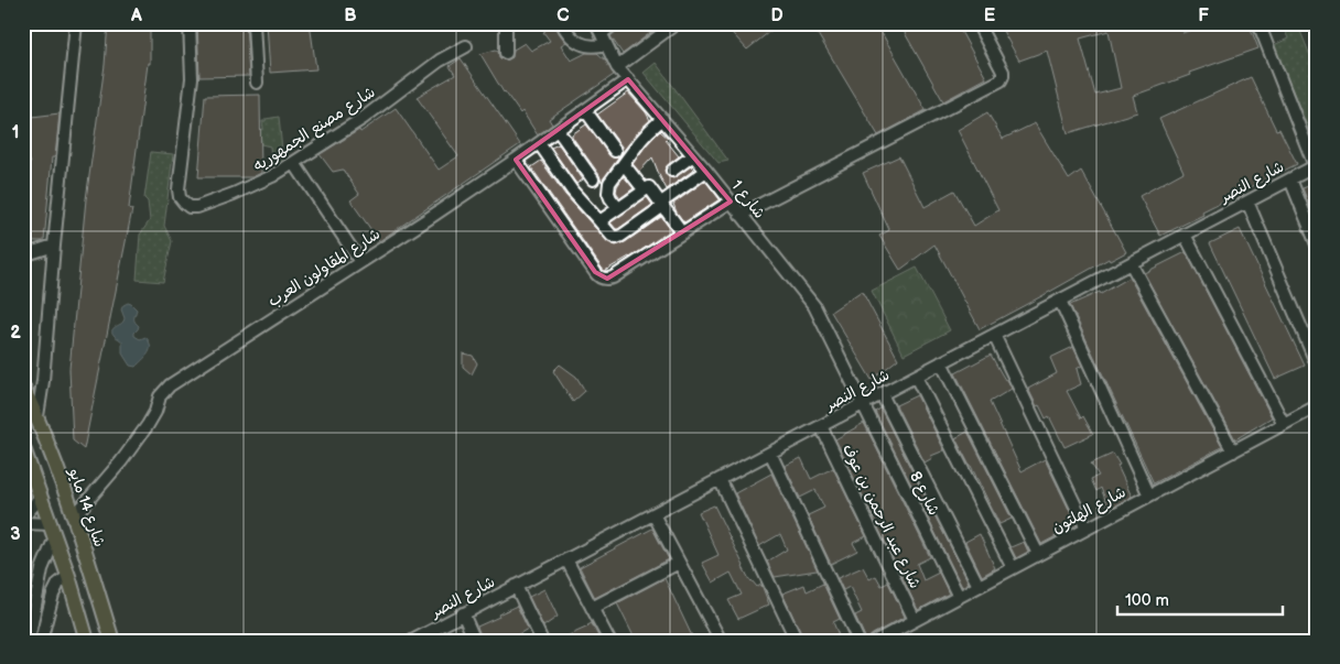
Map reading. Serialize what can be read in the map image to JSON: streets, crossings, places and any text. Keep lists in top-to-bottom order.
{
  "streets": {
    "main road": ["شارع 14 مايو"],
    "street": [
      "شارع مصنع الجمهوريه",
      "شارع النصر",
      "شارع 1",
      "شارع المقاولون العرب",
      "شارع 8",
      "شارع الهلتون",
      "شارع عبد الرحمن بن عوف"
    ]
  },
  "crossings": [
    ["شارع النصر", "شارع 1"],
    ["شارع النصر", "شارع 8"],
    ["شارع النصر", "شارع عبد الرحمن بن عوف"],
    ["شارع 1", "شارع المقاولون العرب"],
    ["شارع 1", "شارع 8"],
    ["شارع المقاولون العرب", "شارع 14 مايو"],
    ["شارع 8", "شارع الهلتون"],
    ["شارع الهلتون", "شارع عبد الرحمن بن عوف"]
  ],
  "scale_bar": "100 m",
  "grid": {
    "columns": [
      "A",
      "B",
      "C",
      "D",
      "E",
      "F"
    ],
    "rows": ["1", "2", "3"]
  }
}
